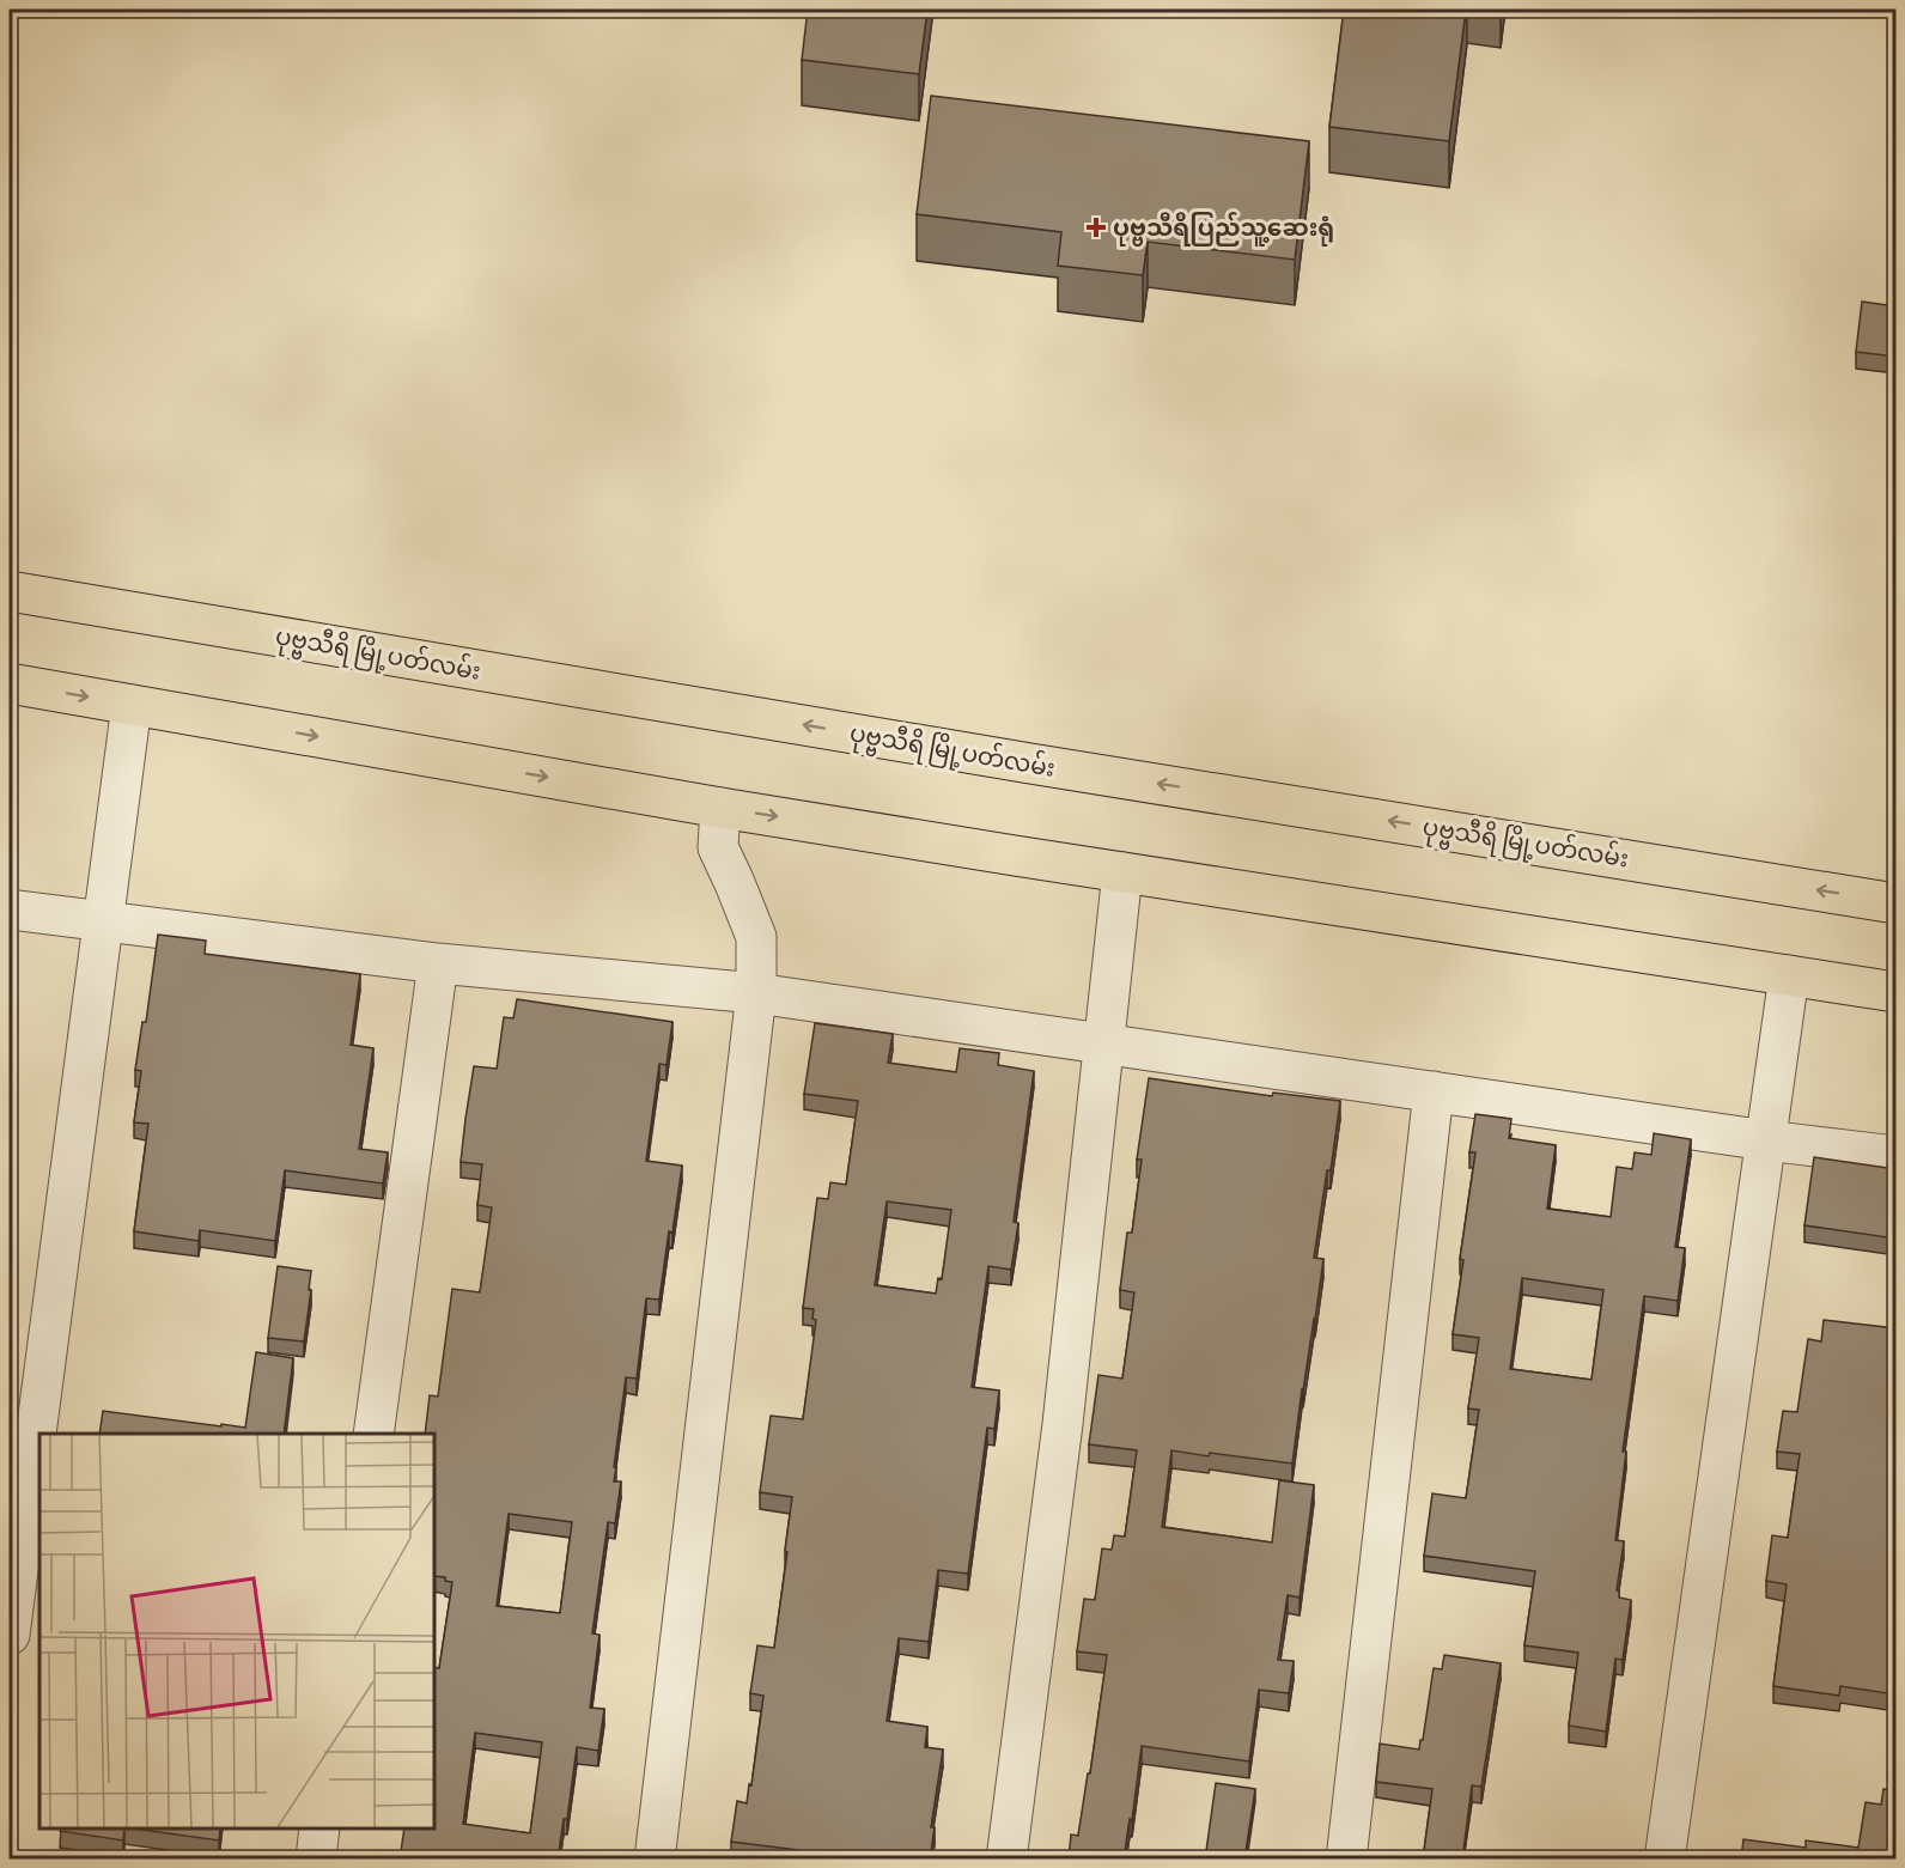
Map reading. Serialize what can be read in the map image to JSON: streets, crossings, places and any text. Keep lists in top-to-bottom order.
{
  "streets": {
    "main road": ["ပုဗ္ဗသီရိ မြို့ပတ်လမ်း"]
  },
  "places": {
    "health": ["ပုဗ္ဗသီရိပြည်သူ့ဆေးရုံ"]
  }
}
